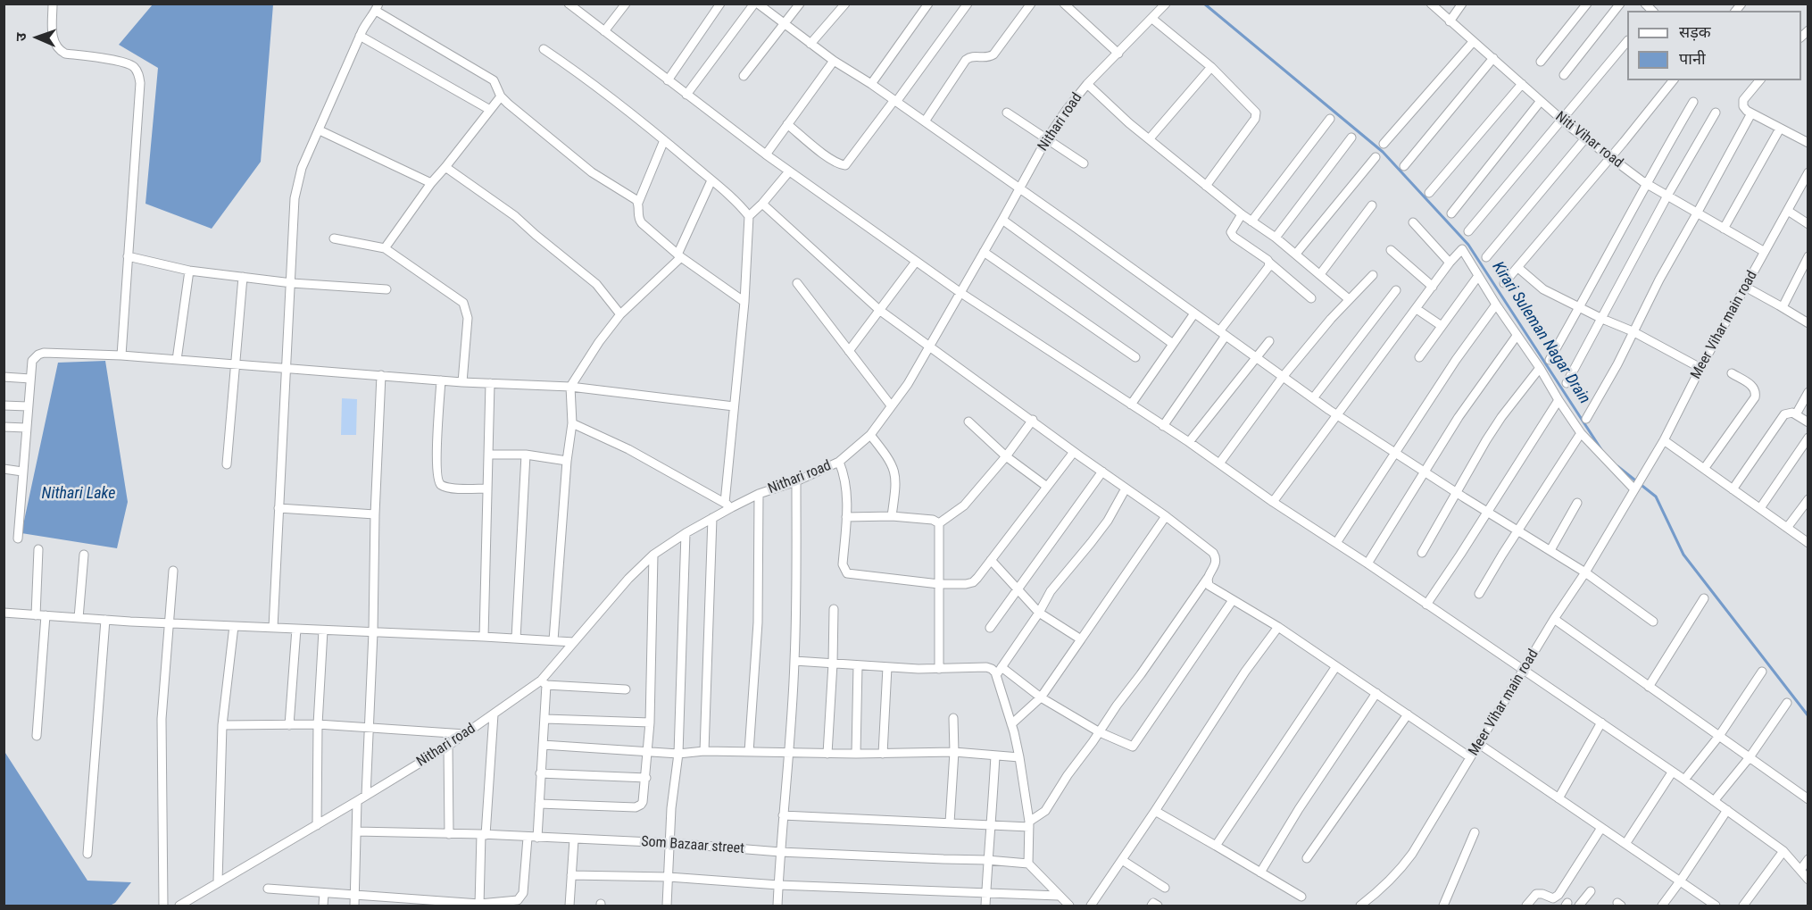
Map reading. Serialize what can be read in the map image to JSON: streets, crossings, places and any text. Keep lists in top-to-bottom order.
{
  "streets": {
    "street": [
      "Nithari road",
      "Niti Vihar road",
      "Meer Vihar main road",
      "Som Bazaar street"
    ]
  },
  "crossings": [
    ["Niti Vihar road", "Meer Vihar main road"]
  ],
  "water": ["Kirari Suleman Nagar Drain", "Nithari Lake"],
  "legend": ["सड़क", "पानी"],
  "north": "left"
}
